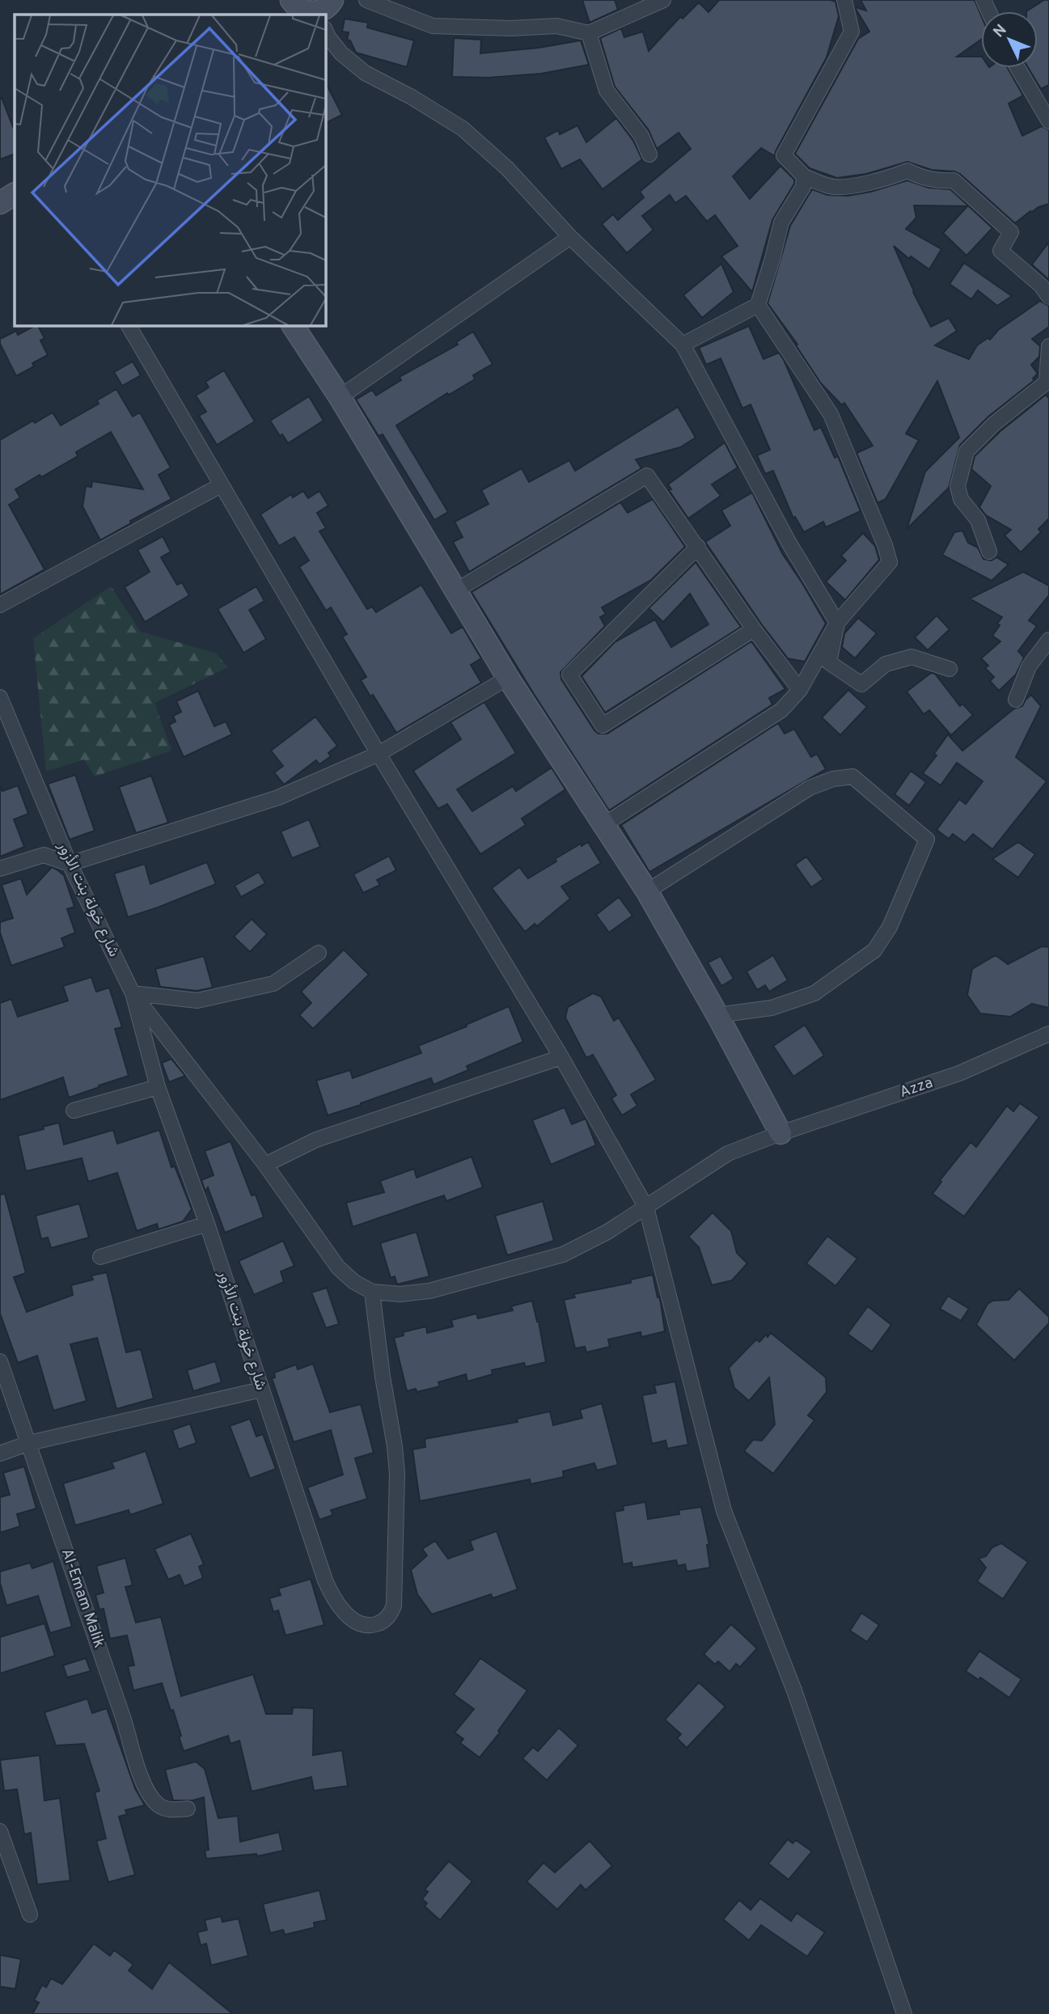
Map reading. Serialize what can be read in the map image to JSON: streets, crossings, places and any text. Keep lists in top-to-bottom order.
{
  "streets": {
    "street": ["شارع خولة بنت الأزور", "Azza", "Al-Emam Malik"]
  },
  "crossings": [
    ["شارع خولة بنت الأزور", "Azza"]
  ],
  "north": "top left"
}
